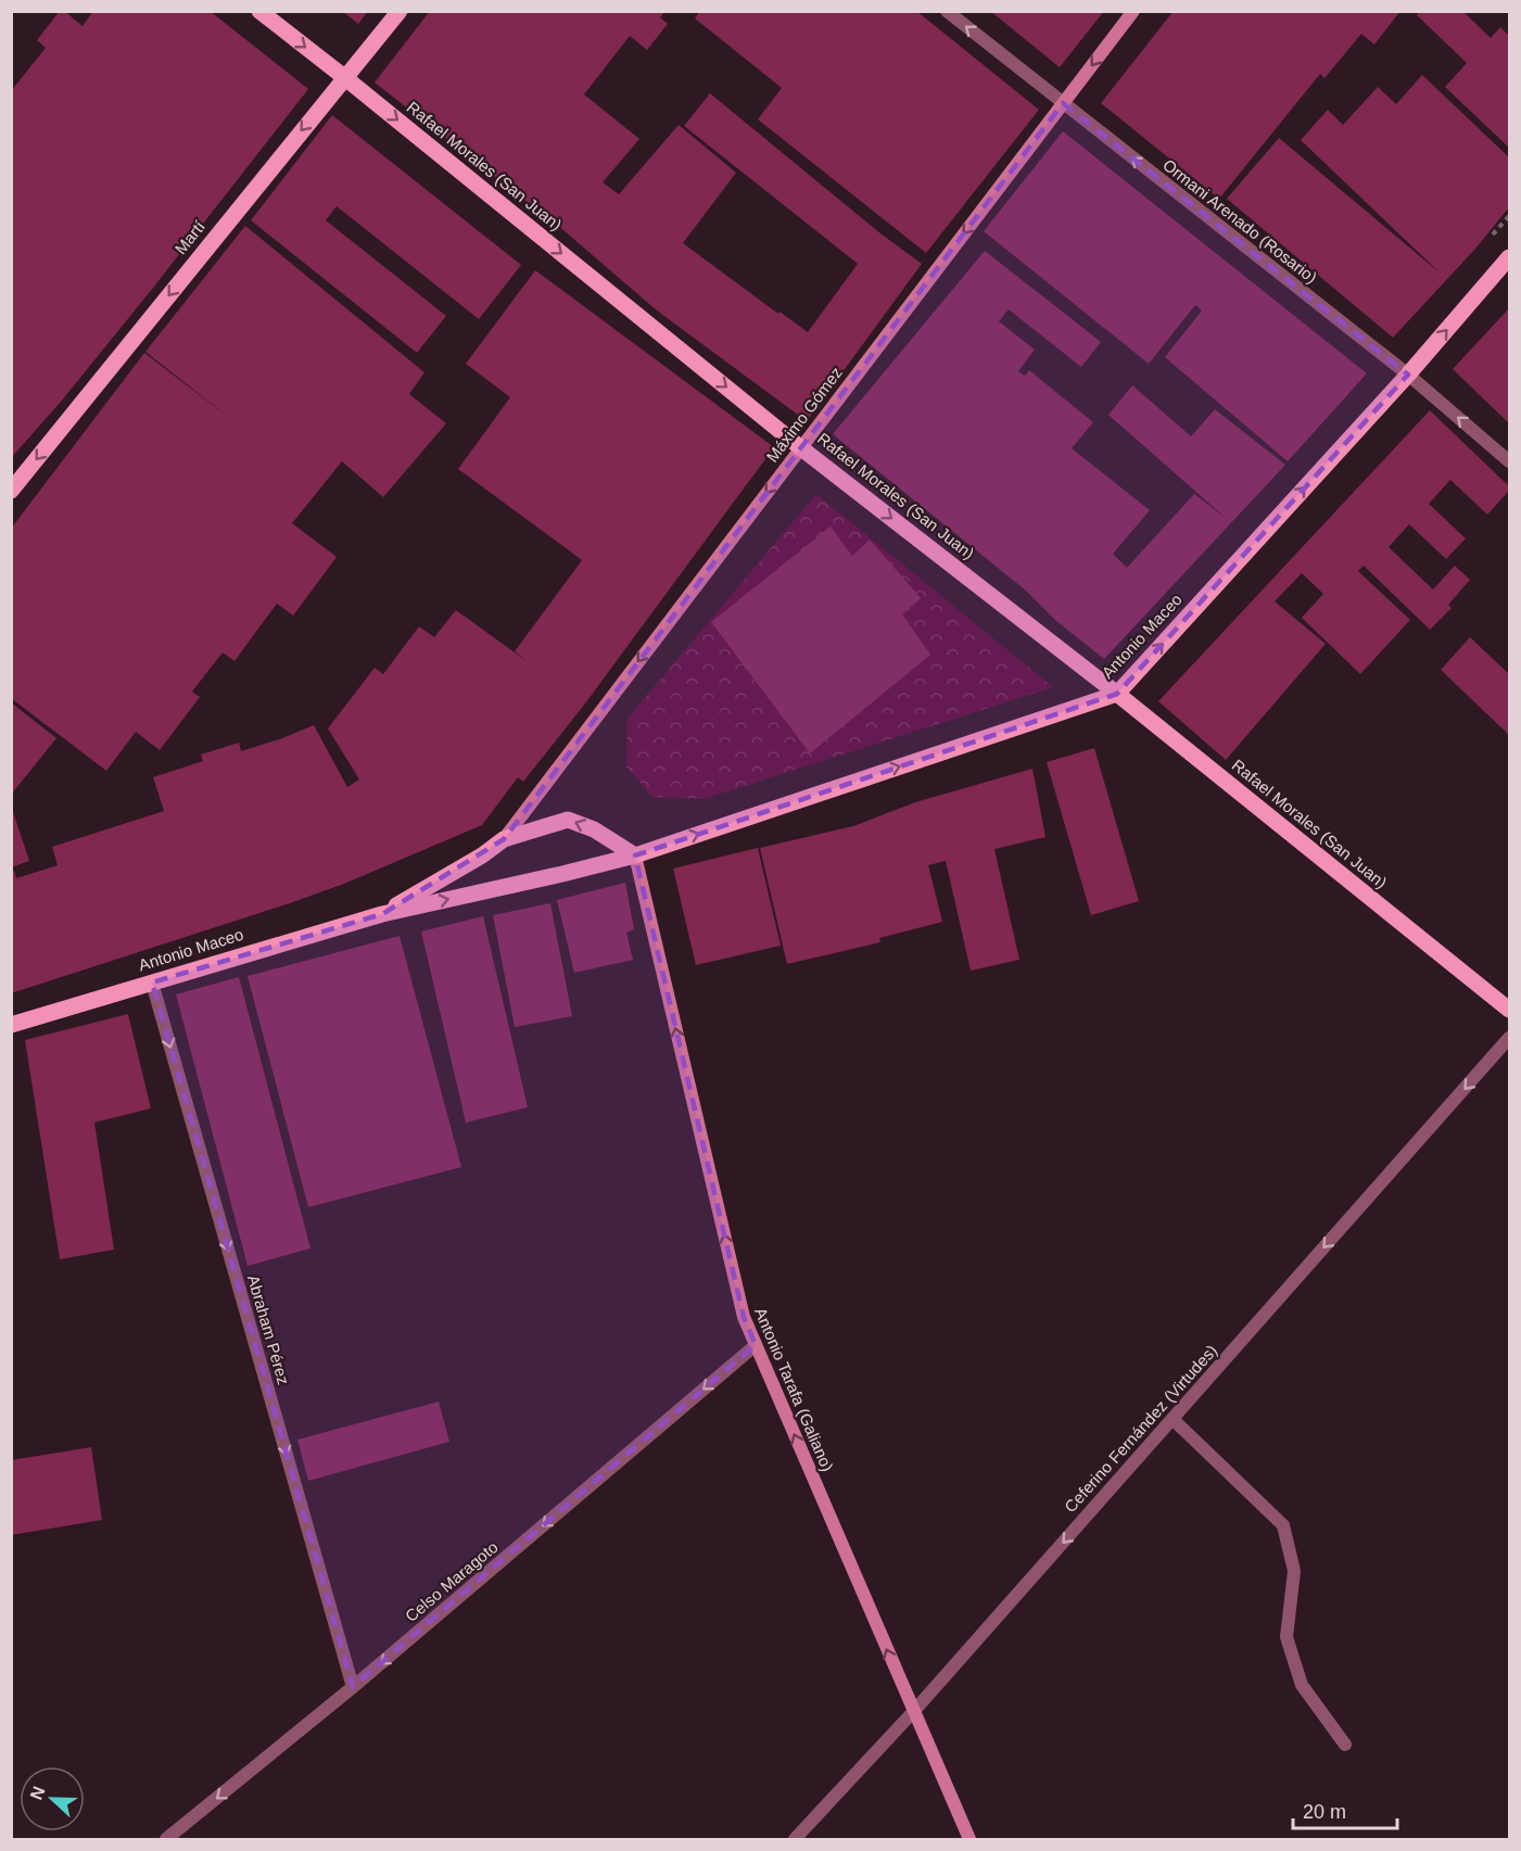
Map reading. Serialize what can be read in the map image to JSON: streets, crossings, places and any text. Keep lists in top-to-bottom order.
{
  "streets": {
    "main road": [
      "Rafael Morales (San Juan)",
      "Martí",
      "Máximo Gómez",
      "Antonio Maceo",
      "Antonio Tarafa (Galiano)"
    ],
    "street": [
      "Ormani Arenado (Rosario)",
      "Abraham Pérez",
      "Ceferino Fernández (Virtudes)",
      "Celso Maragoto"
    ]
  },
  "crossings": [
    ["Rafael Morales (San Juan)", "Martí"],
    ["Rafael Morales (San Juan)", "Máximo Gómez"],
    ["Rafael Morales (San Juan)", "Antonio Maceo"],
    ["Ormani Arenado (Rosario)", "Máximo Gómez"],
    ["Ormani Arenado (Rosario)", "Antonio Maceo"],
    ["Máximo Gómez", "Antonio Maceo"],
    ["Antonio Maceo", "Abraham Pérez"],
    ["Antonio Maceo", "Antonio Tarafa (Galiano)"],
    ["Abraham Pérez", "Celso Maragoto"],
    ["Antonio Tarafa (Galiano)", "Ceferino Fernández (Virtudes)"],
    ["Antonio Tarafa (Galiano)", "Celso Maragoto"]
  ],
  "one_way": [
    "Rafael Morales (San Juan)",
    "Ormani Arenado (Rosario)",
    "Martí",
    "Máximo Gómez",
    "Antonio Maceo",
    "Abraham Pérez",
    "Antonio Tarafa (Galiano)",
    "Ceferino Fernández (Virtudes)",
    "Celso Maragoto"
  ],
  "scale_bar": "20 m",
  "north": "left"
}
